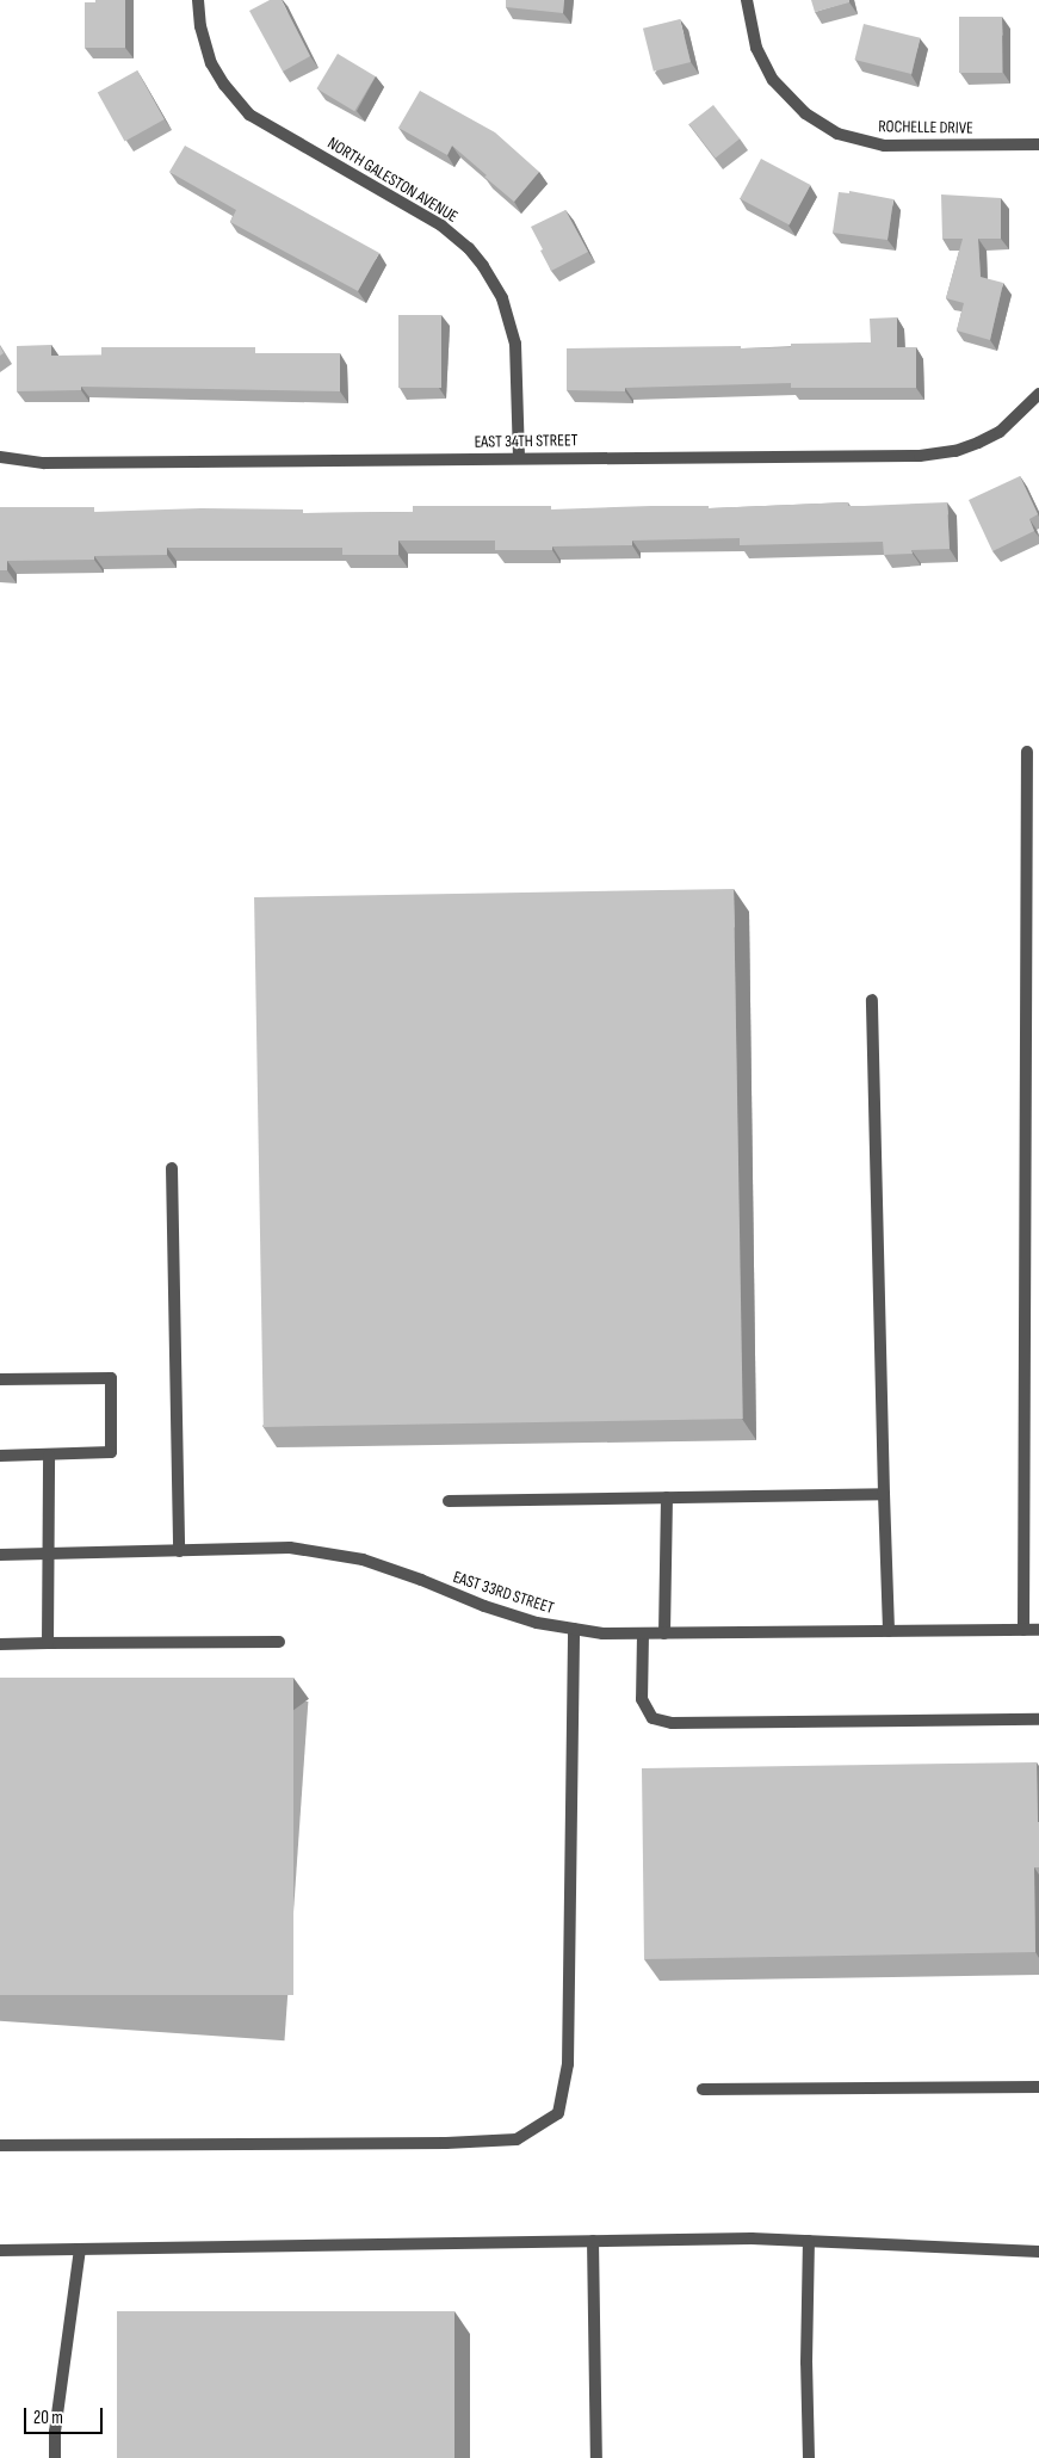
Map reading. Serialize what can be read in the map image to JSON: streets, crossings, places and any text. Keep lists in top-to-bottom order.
{
  "streets": {
    "street": [
      "ROCHELLE DRIVE",
      "NORTH GALESTON AVENUE",
      "EAST 34TH STREET",
      "EAST 33RD STREET"
    ]
  },
  "crossings": [
    ["NORTH GALESTON AVENUE", "EAST 34TH STREET"]
  ],
  "scale_bar": "20 m"
}
